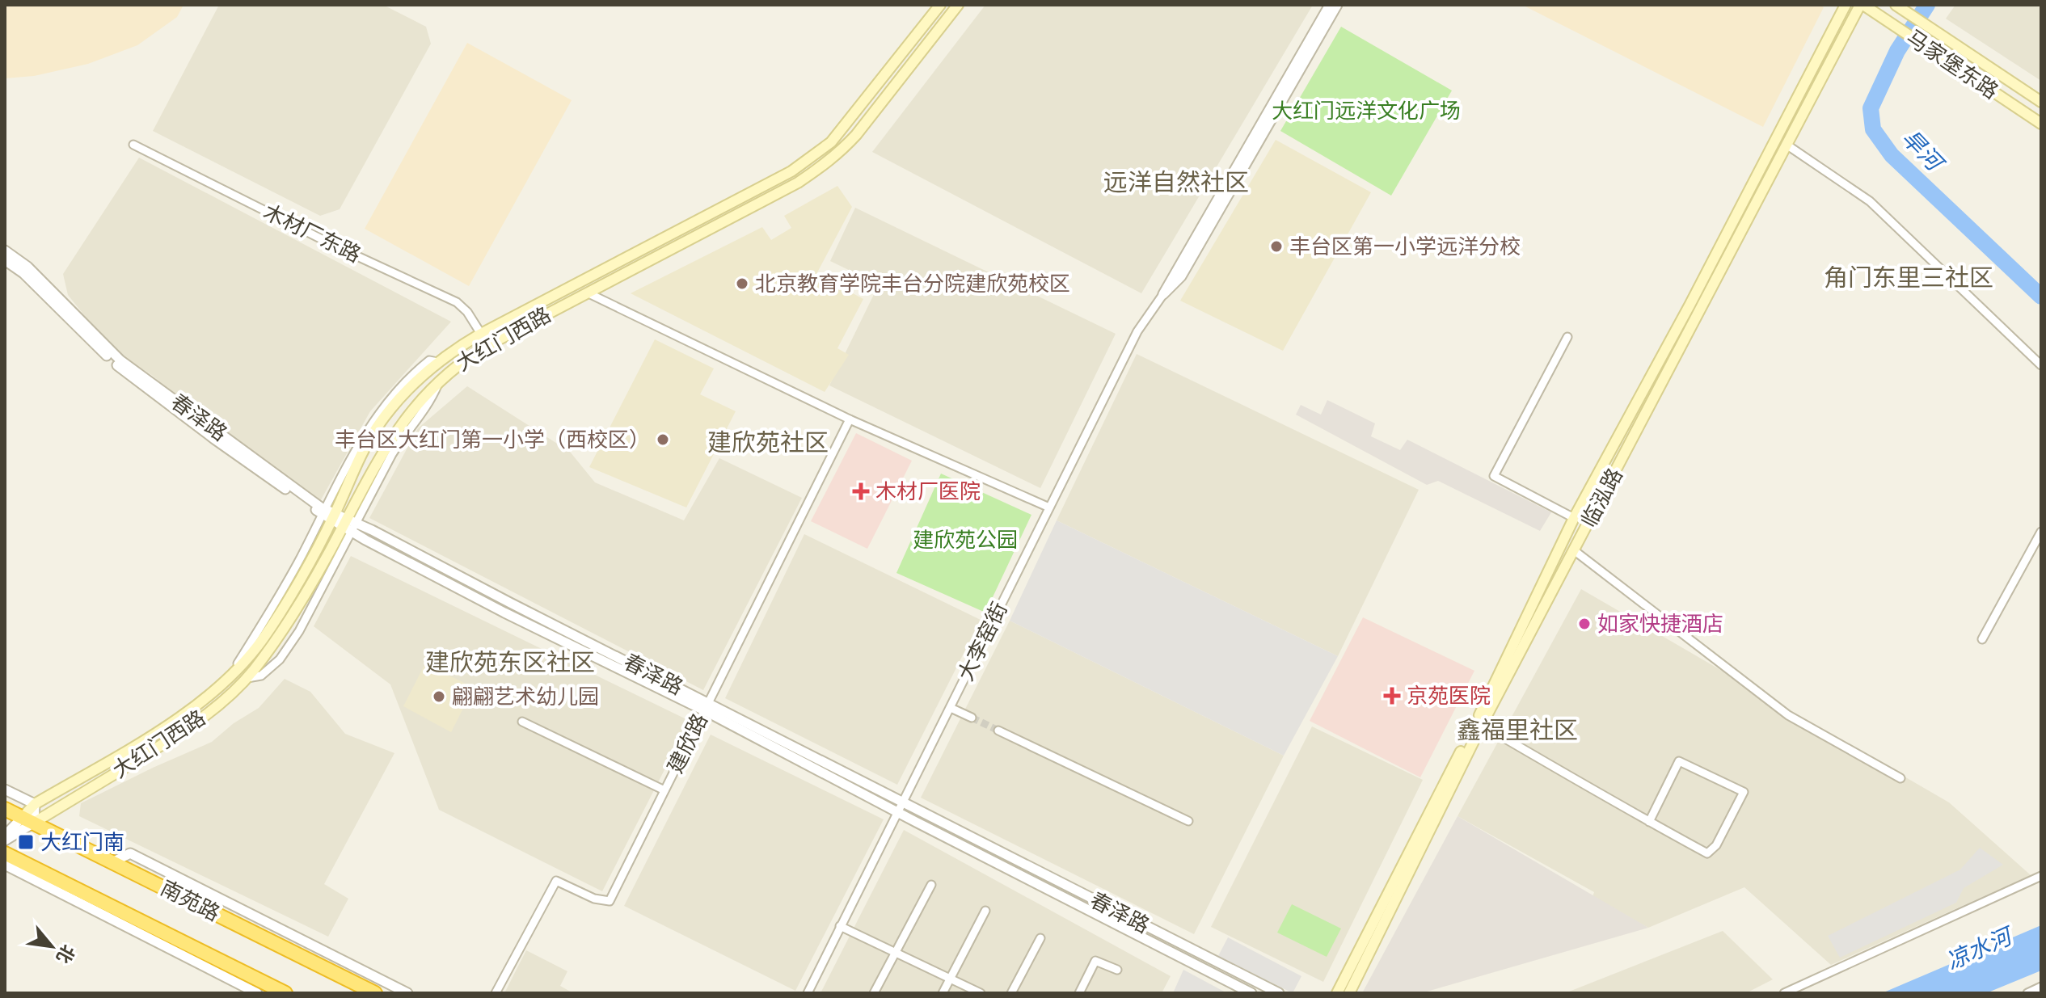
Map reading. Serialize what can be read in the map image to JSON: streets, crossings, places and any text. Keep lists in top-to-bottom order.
{
  "streets": {
    "highway": ["南苑路"],
    "main road": ["马家堡东路", "大红门西路", "临泓路"],
    "street": [
      "木材厂东路",
      "春泽路",
      "大李窑街",
      "建欣路"
    ]
  },
  "crossings": [
    ["马家堡东路", "临泓路"],
    ["木材厂东路", "大红门西路"],
    ["大红门西路", "春泽路"],
    ["大红门西路", "南苑路"],
    ["春泽路", "大李窑街"],
    ["春泽路", "建欣路"]
  ],
  "districts": [
    "远洋自然社区",
    "角门东里三社区",
    "建欣苑社区",
    "建欣苑东区社区",
    "鑫福里社区"
  ],
  "water": ["旱河", "凉水河"],
  "parks": ["大红门远洋文化广场", "建欣苑公园"],
  "places": {
    "other": [
      "丰台区第一小学远洋分校",
      "北京教育学院丰台分院建欣苑校区",
      "丰台区大红门第一小学（西校区）",
      "如家快捷酒店",
      "翩翩艺术幼儿园"
    ],
    "health": ["木材厂医院", "京苑医院"],
    "transit": ["大红门南"]
  },
  "north": "bottom right"
}
